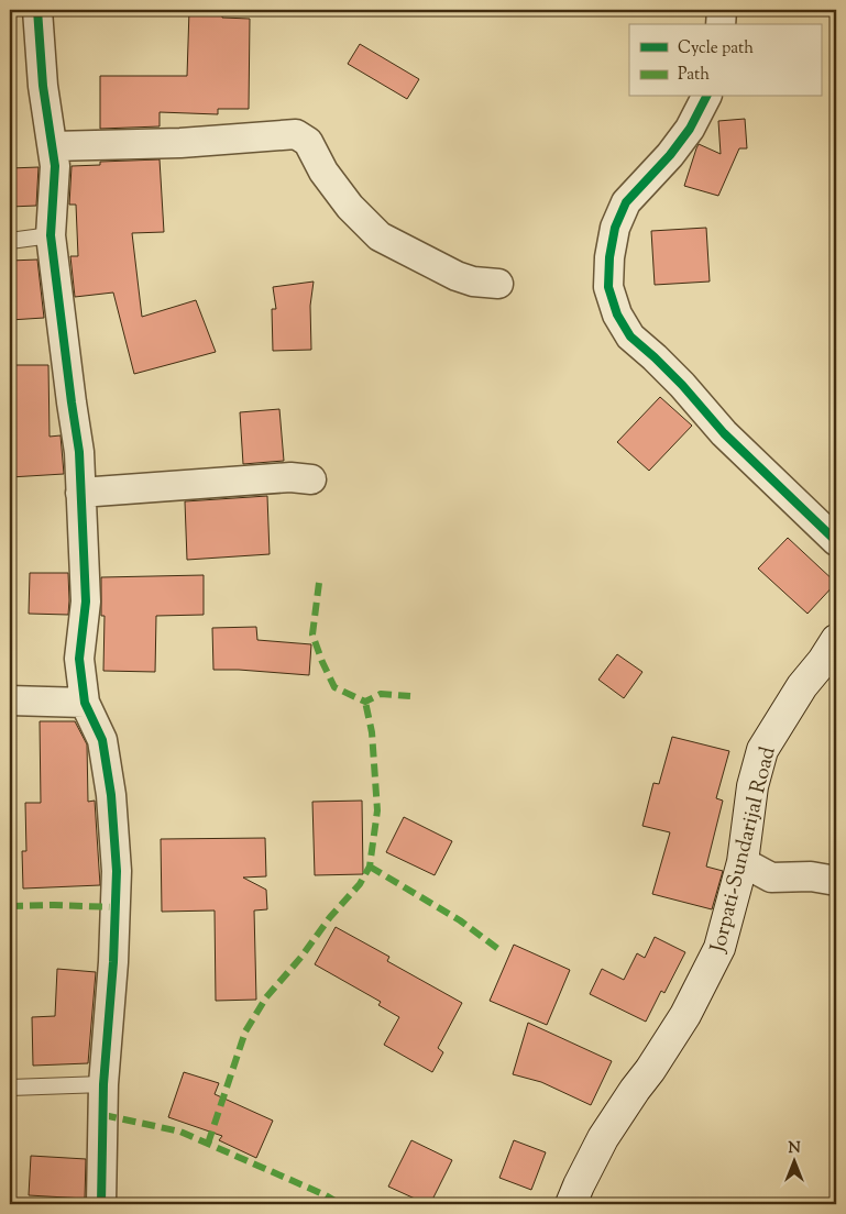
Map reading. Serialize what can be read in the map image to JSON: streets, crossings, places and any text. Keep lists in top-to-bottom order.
{
  "streets": {
    "main road": ["Jorpati-Sundarijal Road"]
  },
  "legend": ["Cycle path", "Path"],
  "north": "top"
}
